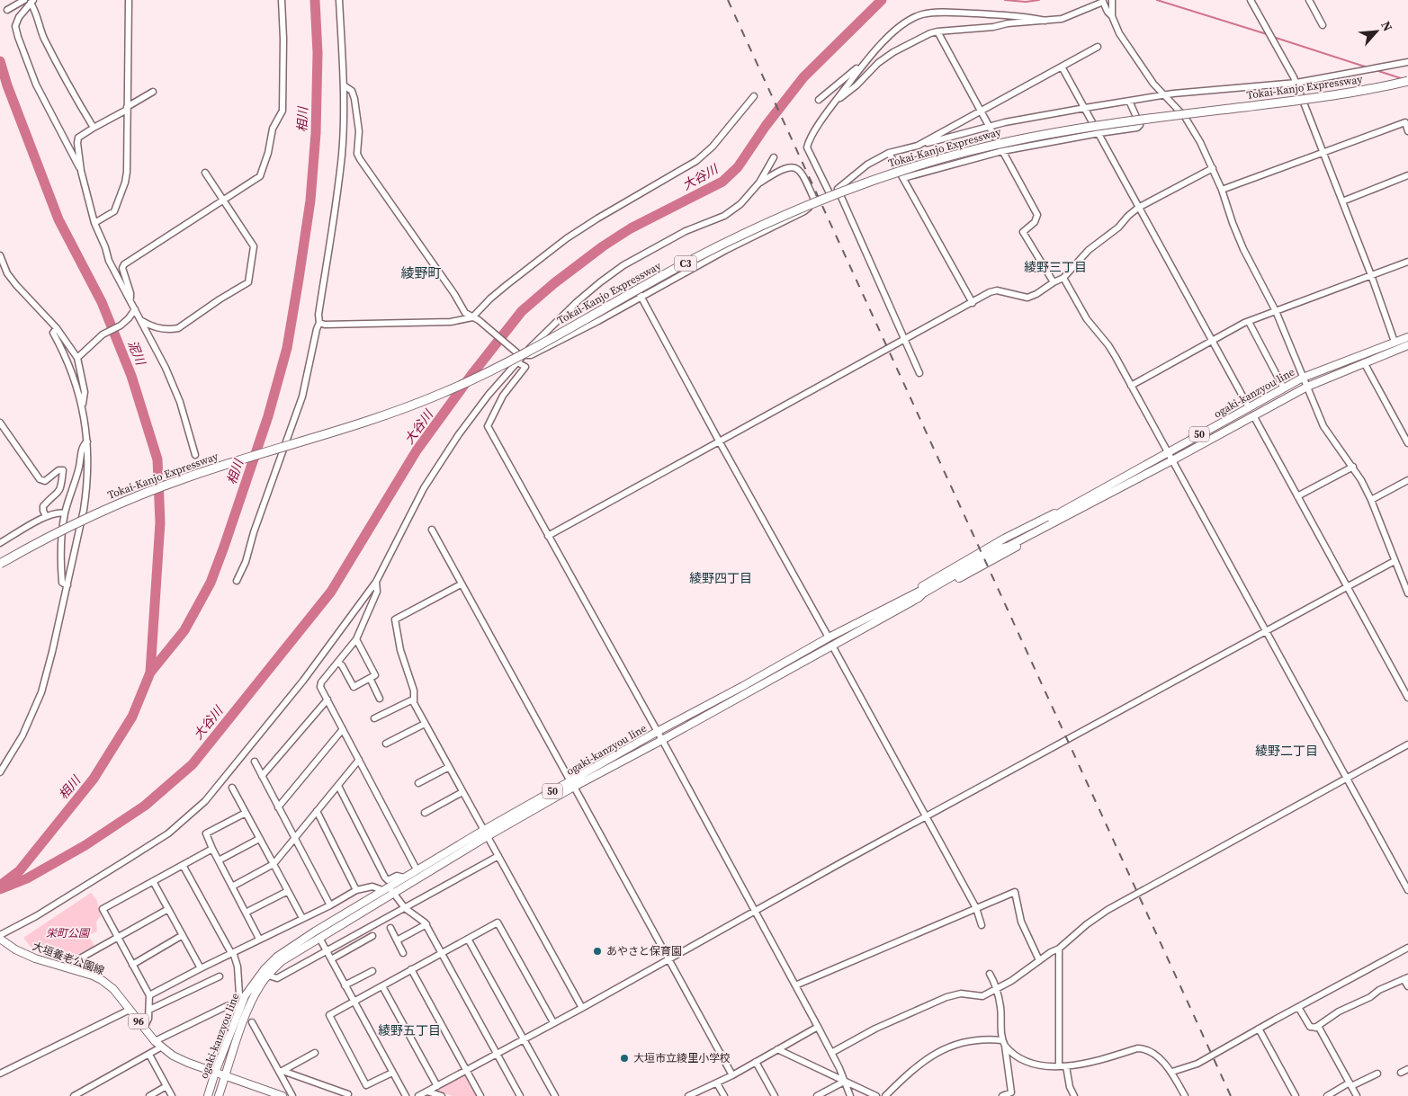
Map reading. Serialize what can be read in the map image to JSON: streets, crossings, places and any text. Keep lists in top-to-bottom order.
{
  "streets": {
    "highway": ["Tokai-Kanjo Expressway", "C3"],
    "main road": [
      "ogaki-kanzyou line",
      "50",
      "大垣養老公園線",
      "96"
    ]
  },
  "crossings": [
    ["ogaki-kanzyou line", "大垣養老公園線"]
  ],
  "districts": [
    "綾野三丁目",
    "綾野町",
    "綾野四丁目",
    "綾野二丁目",
    "綾野五丁目"
  ],
  "water": ["相川", "大谷川", "泥川"],
  "parks": ["栄町公園"],
  "places": ["あやさと保育園", "大垣市立綾里小学校"],
  "north": "top right"
}
